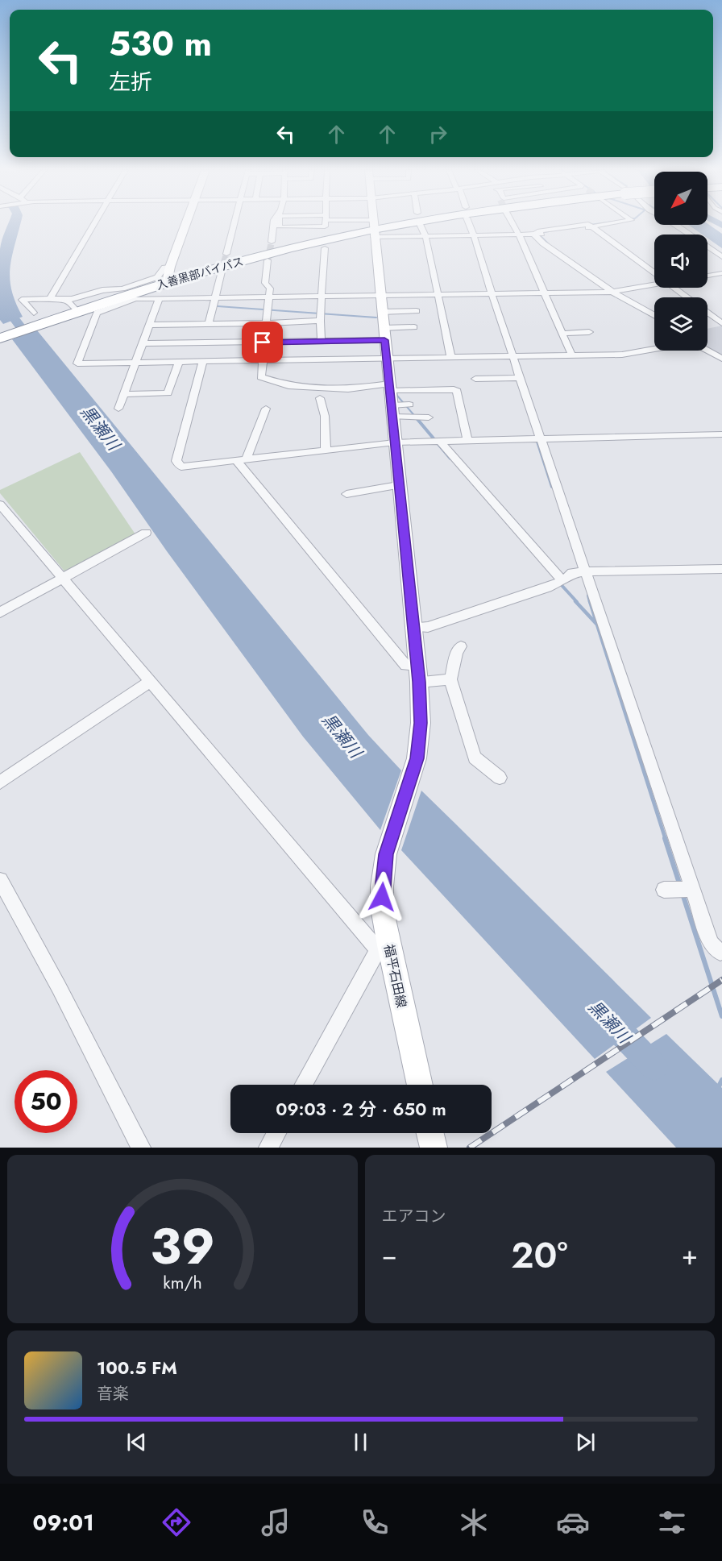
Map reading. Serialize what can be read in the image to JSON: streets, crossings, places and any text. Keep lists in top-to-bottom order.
{
  "streets": {
    "highway": ["入善黒部バイパス"],
    "main road": ["福平石田線"]
  },
  "crossings": [
    ["入善黒部バイパス", "福平石田線"]
  ],
  "water": ["黒瀬川"],
  "north": "bottom left",
  "page": {
    "turn": ["530 m", "左折"],
    "limit": "50",
    "trip": "09:03 · 2 分 · 650 m",
    "tile": "エアコン",
    "heat": ["−", "20°", "+"],
    "song": ["100.5 FM", "音楽"],
    "tabs": "09:01",
    "gauge": ["39", "km/h"]
  }
}
